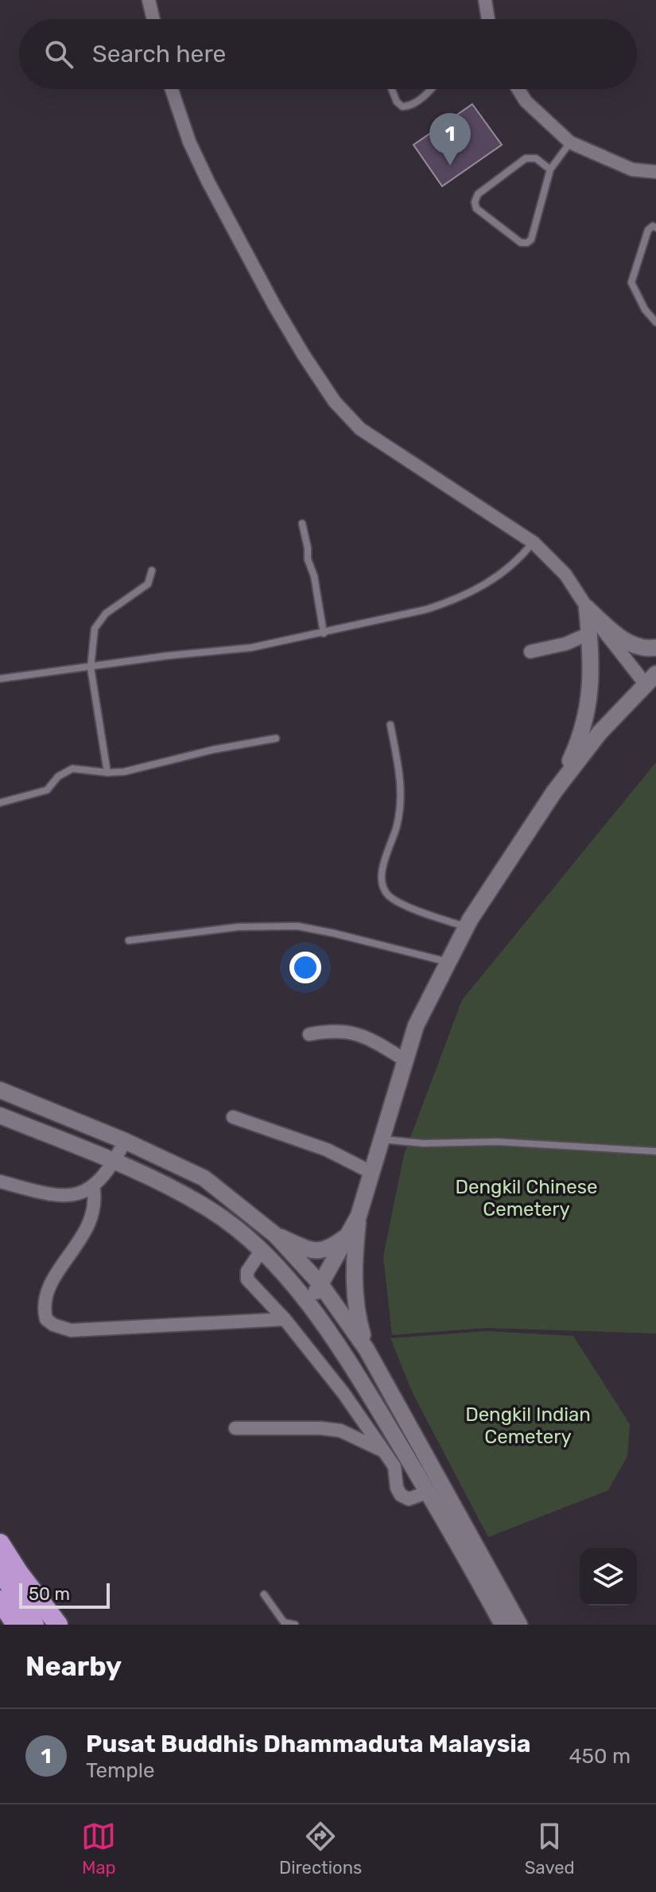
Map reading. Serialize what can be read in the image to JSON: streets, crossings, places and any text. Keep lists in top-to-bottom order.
{
  "parks": ["Dengkil Chinese Cemetery", "Dengkil Indian Cemetery"],
  "scale_bar": "50 m",
  "page": {
    "search": "Search here",
    "pins": "1",
    "scale": "50 m",
    "heading": "Nearby",
    "list": [
      {
        "mark": "1",
        "name": "Pusat Buddhis Dhammaduta Malaysia",
        "note": "Temple",
        "value": "450 m"
      }
    ],
    "nav": ["Map", "Directions", "Saved"]
  }
}
